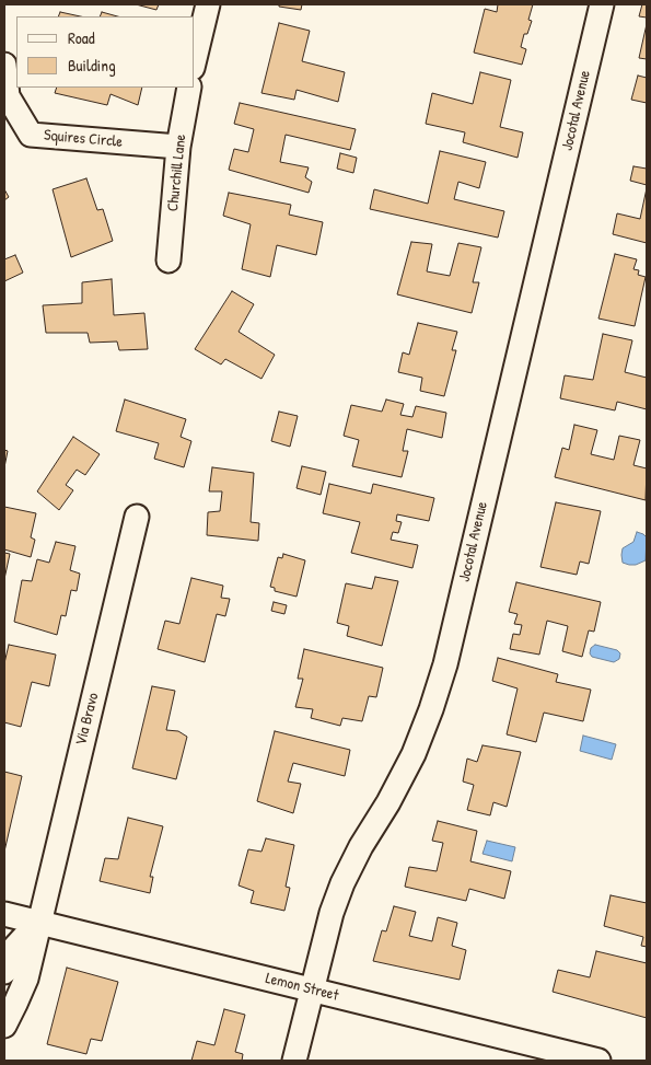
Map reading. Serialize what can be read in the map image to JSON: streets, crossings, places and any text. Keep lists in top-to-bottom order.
{
  "streets": {
    "street": [
      "Jocotal Avenue",
      "Squires Circle",
      "Churchill Lane",
      "Via Bravo",
      "Lemon Street"
    ]
  },
  "crossings": [
    ["Jocotal Avenue", "Lemon Street"],
    ["Squires Circle", "Churchill Lane"],
    ["Via Bravo", "Lemon Street"]
  ],
  "legend": ["Road", "Building"]
}
